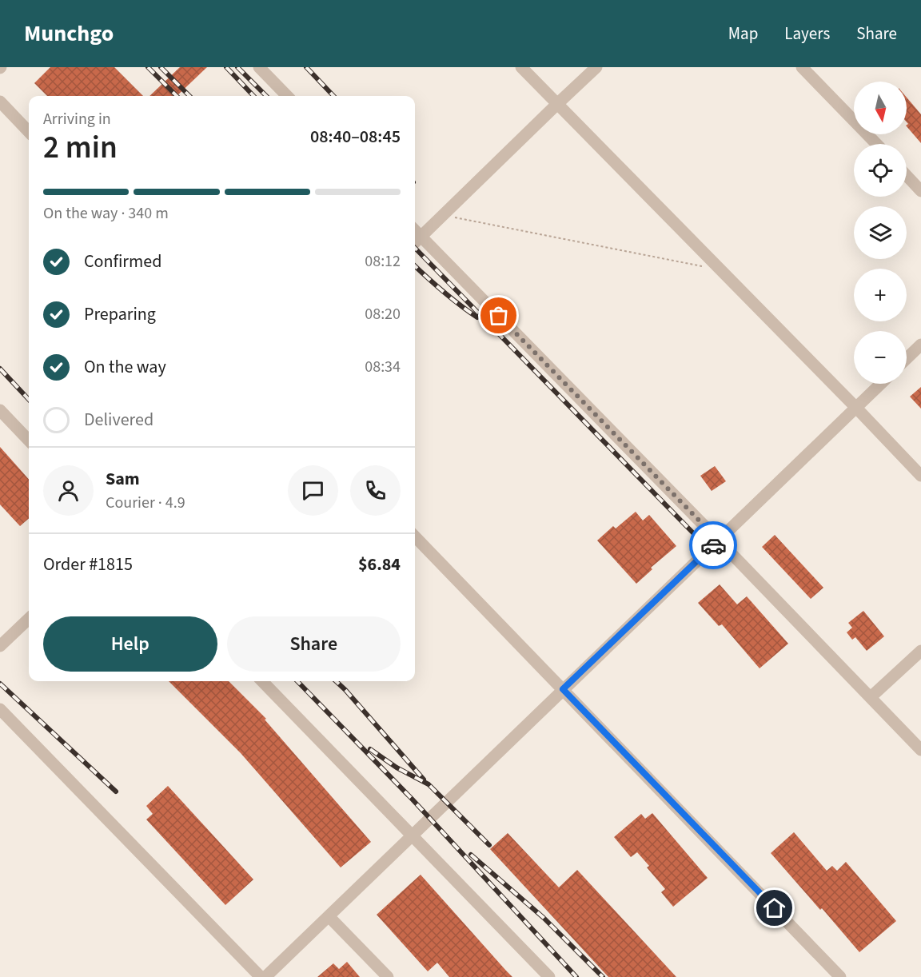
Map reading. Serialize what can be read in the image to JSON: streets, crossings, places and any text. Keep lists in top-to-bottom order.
{
  "north": "bottom",
  "page": {
    "header": "Munchgo",
    "nav": ["Map", "Layers", "Share"],
    "map_buttons": ["+", "−"],
    "heading": ["2 min", "Arriving in", "08:40–08:45"],
    "panel": [
      "Sam",
      "Courier · 4.9",
      "Order #1815",
      "$6.84"
    ],
    "bar": "On the way · 340 m",
    "list": [
      ["Confirmed", "08:12"],
      ["Preparing", "08:20"],
      ["On the way", "08:34"],
      "Delivered"
    ],
    "buttons": ["Help", "Share"]
  }
}
